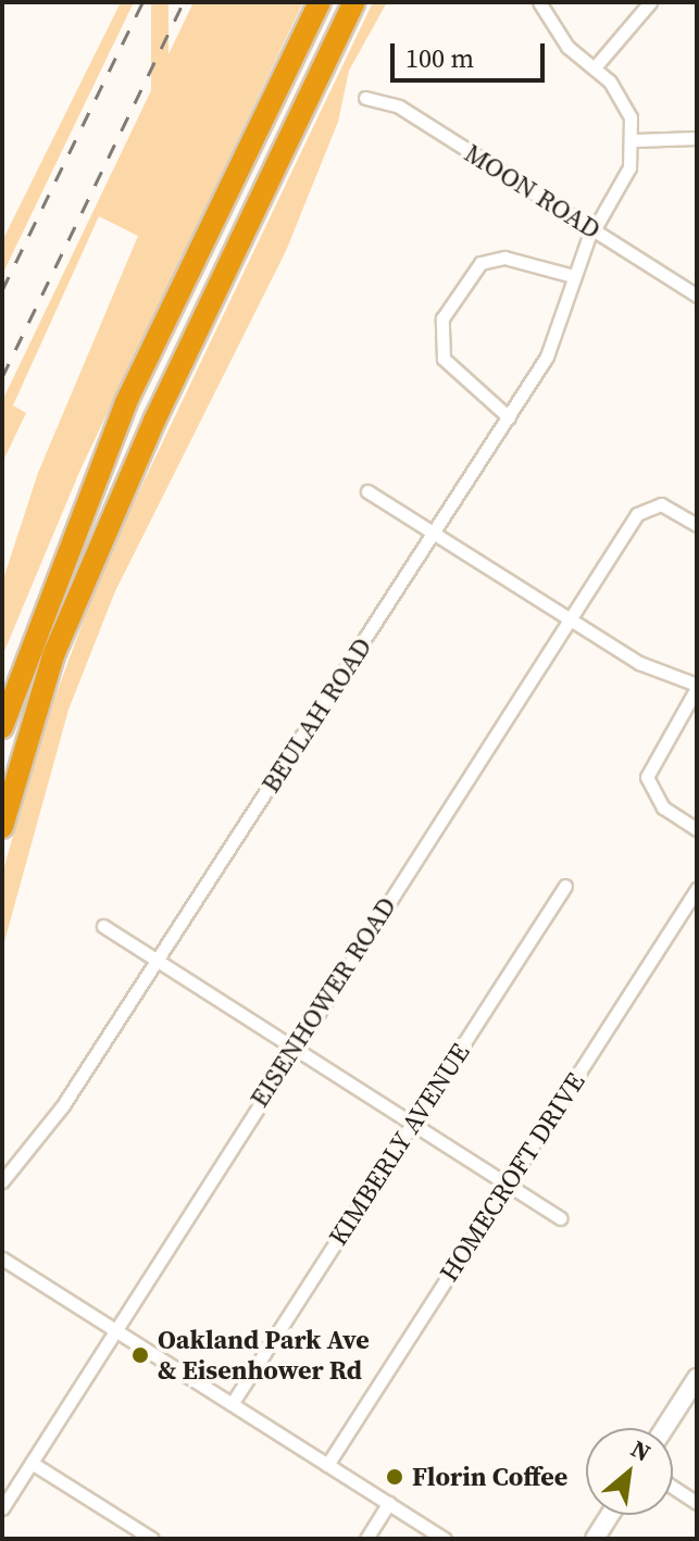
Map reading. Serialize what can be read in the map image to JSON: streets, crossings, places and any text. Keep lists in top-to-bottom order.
{
  "streets": {
    "street": [
      "MOON ROAD",
      "BEULAH ROAD",
      "EISENHOWER ROAD",
      "KIMBERLY AVENUE",
      "HOMECROFT DRIVE"
    ]
  },
  "crossings": [
    ["MOON ROAD", "BEULAH ROAD"]
  ],
  "places": ["Oakland Park Ave & Eisenhower Rd", "Florin Coffee"],
  "scale_bar": "100 m",
  "north": "top right"
}
